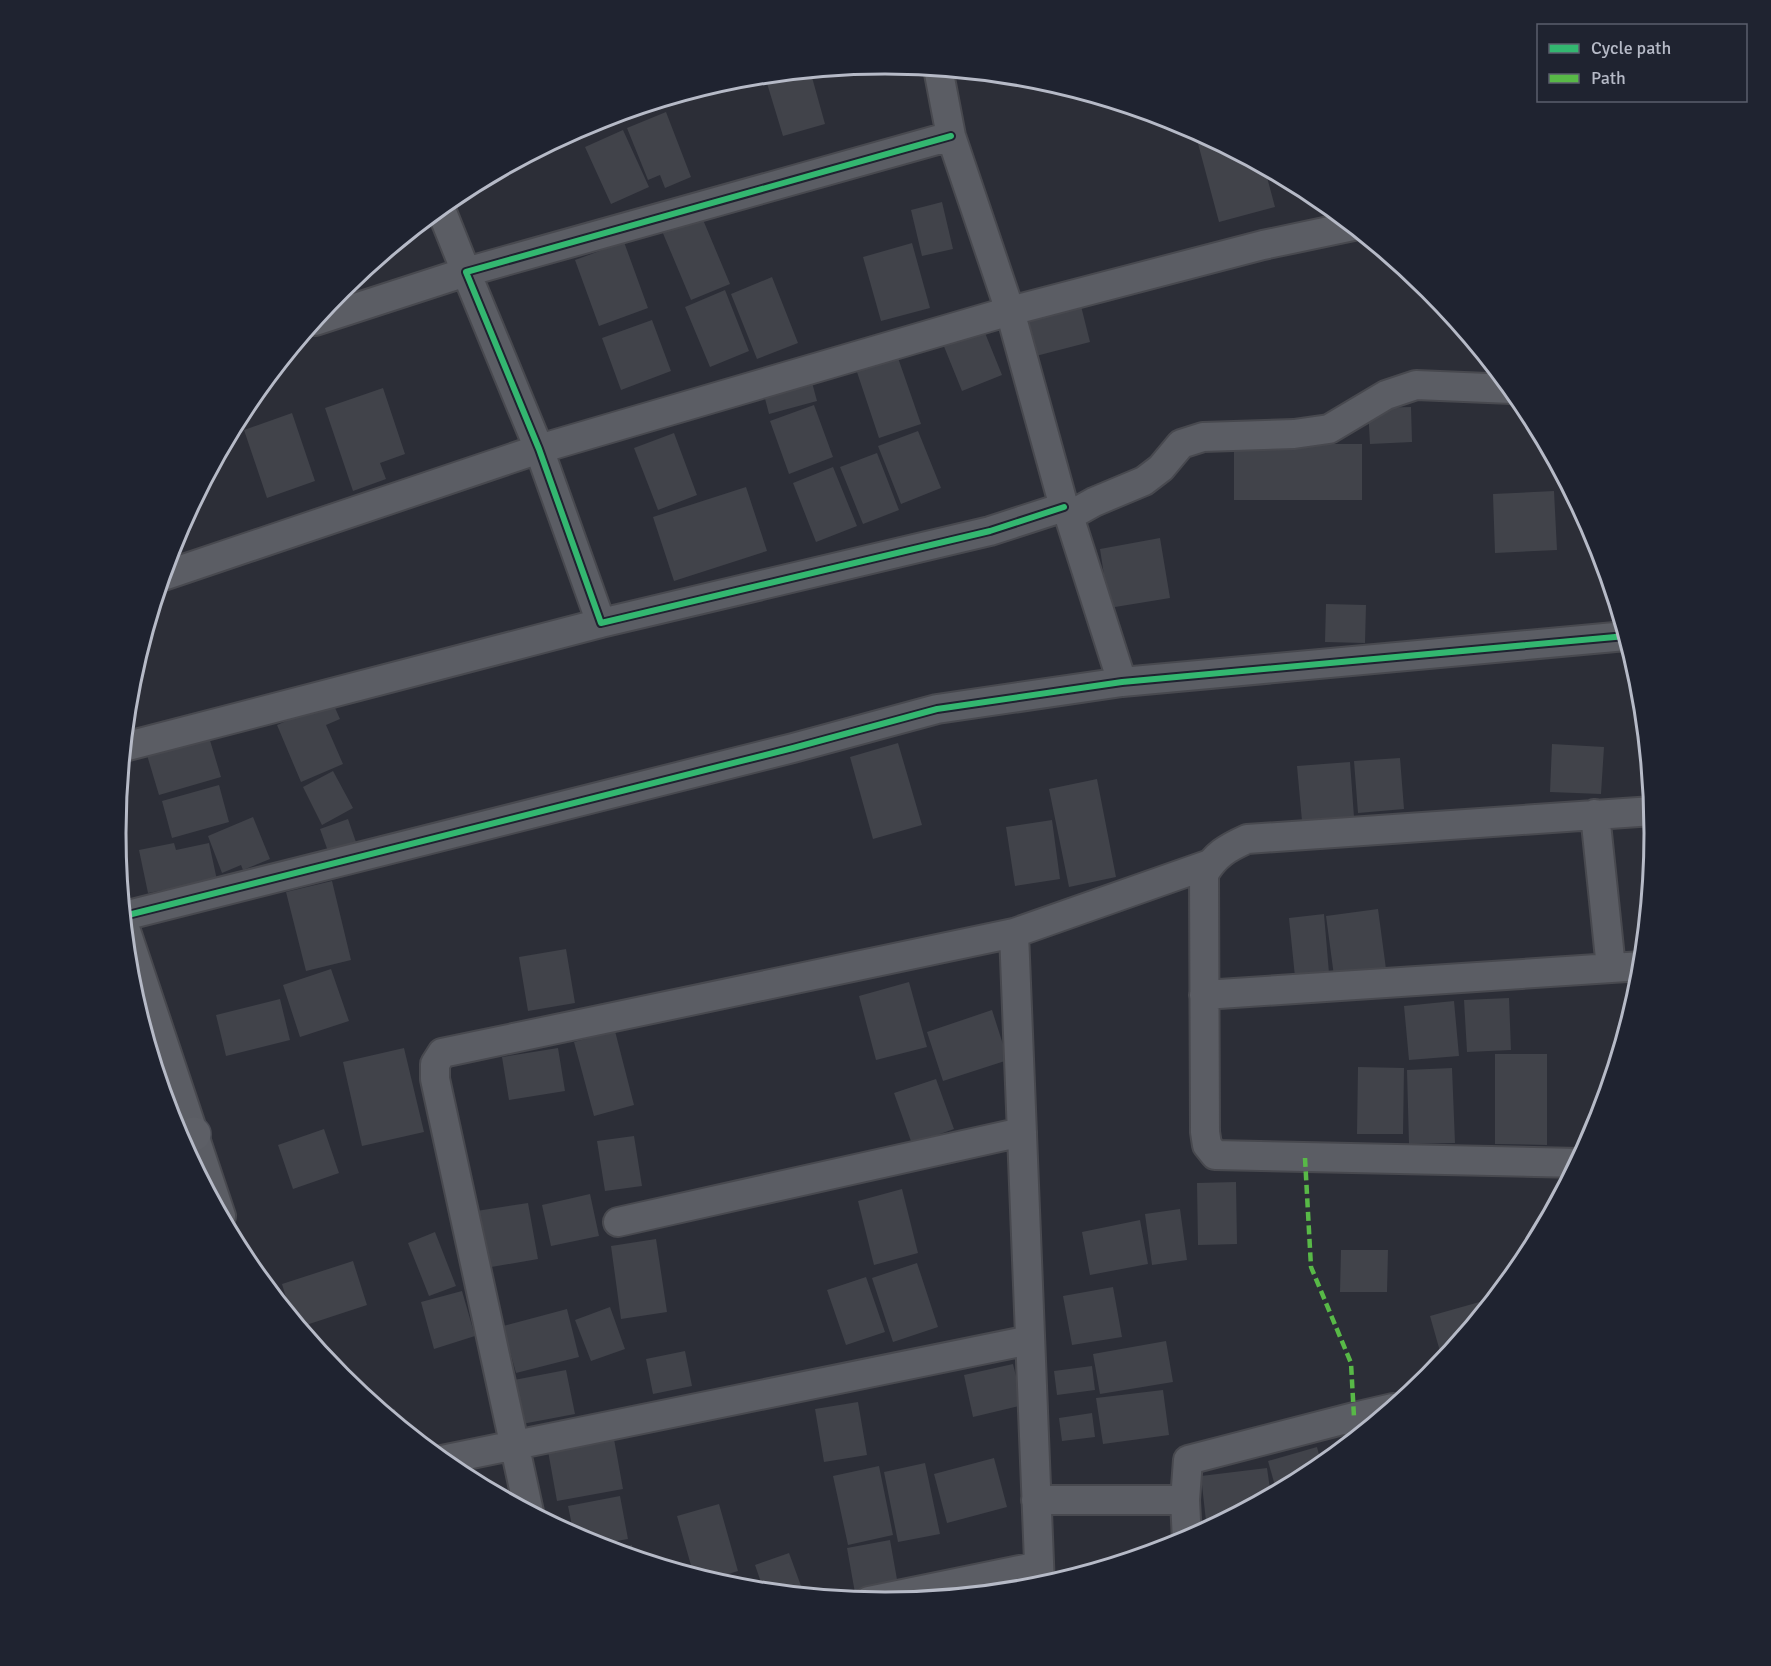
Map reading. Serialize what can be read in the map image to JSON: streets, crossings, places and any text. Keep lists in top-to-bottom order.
{
  "legend": ["Cycle path", "Path"]
}
